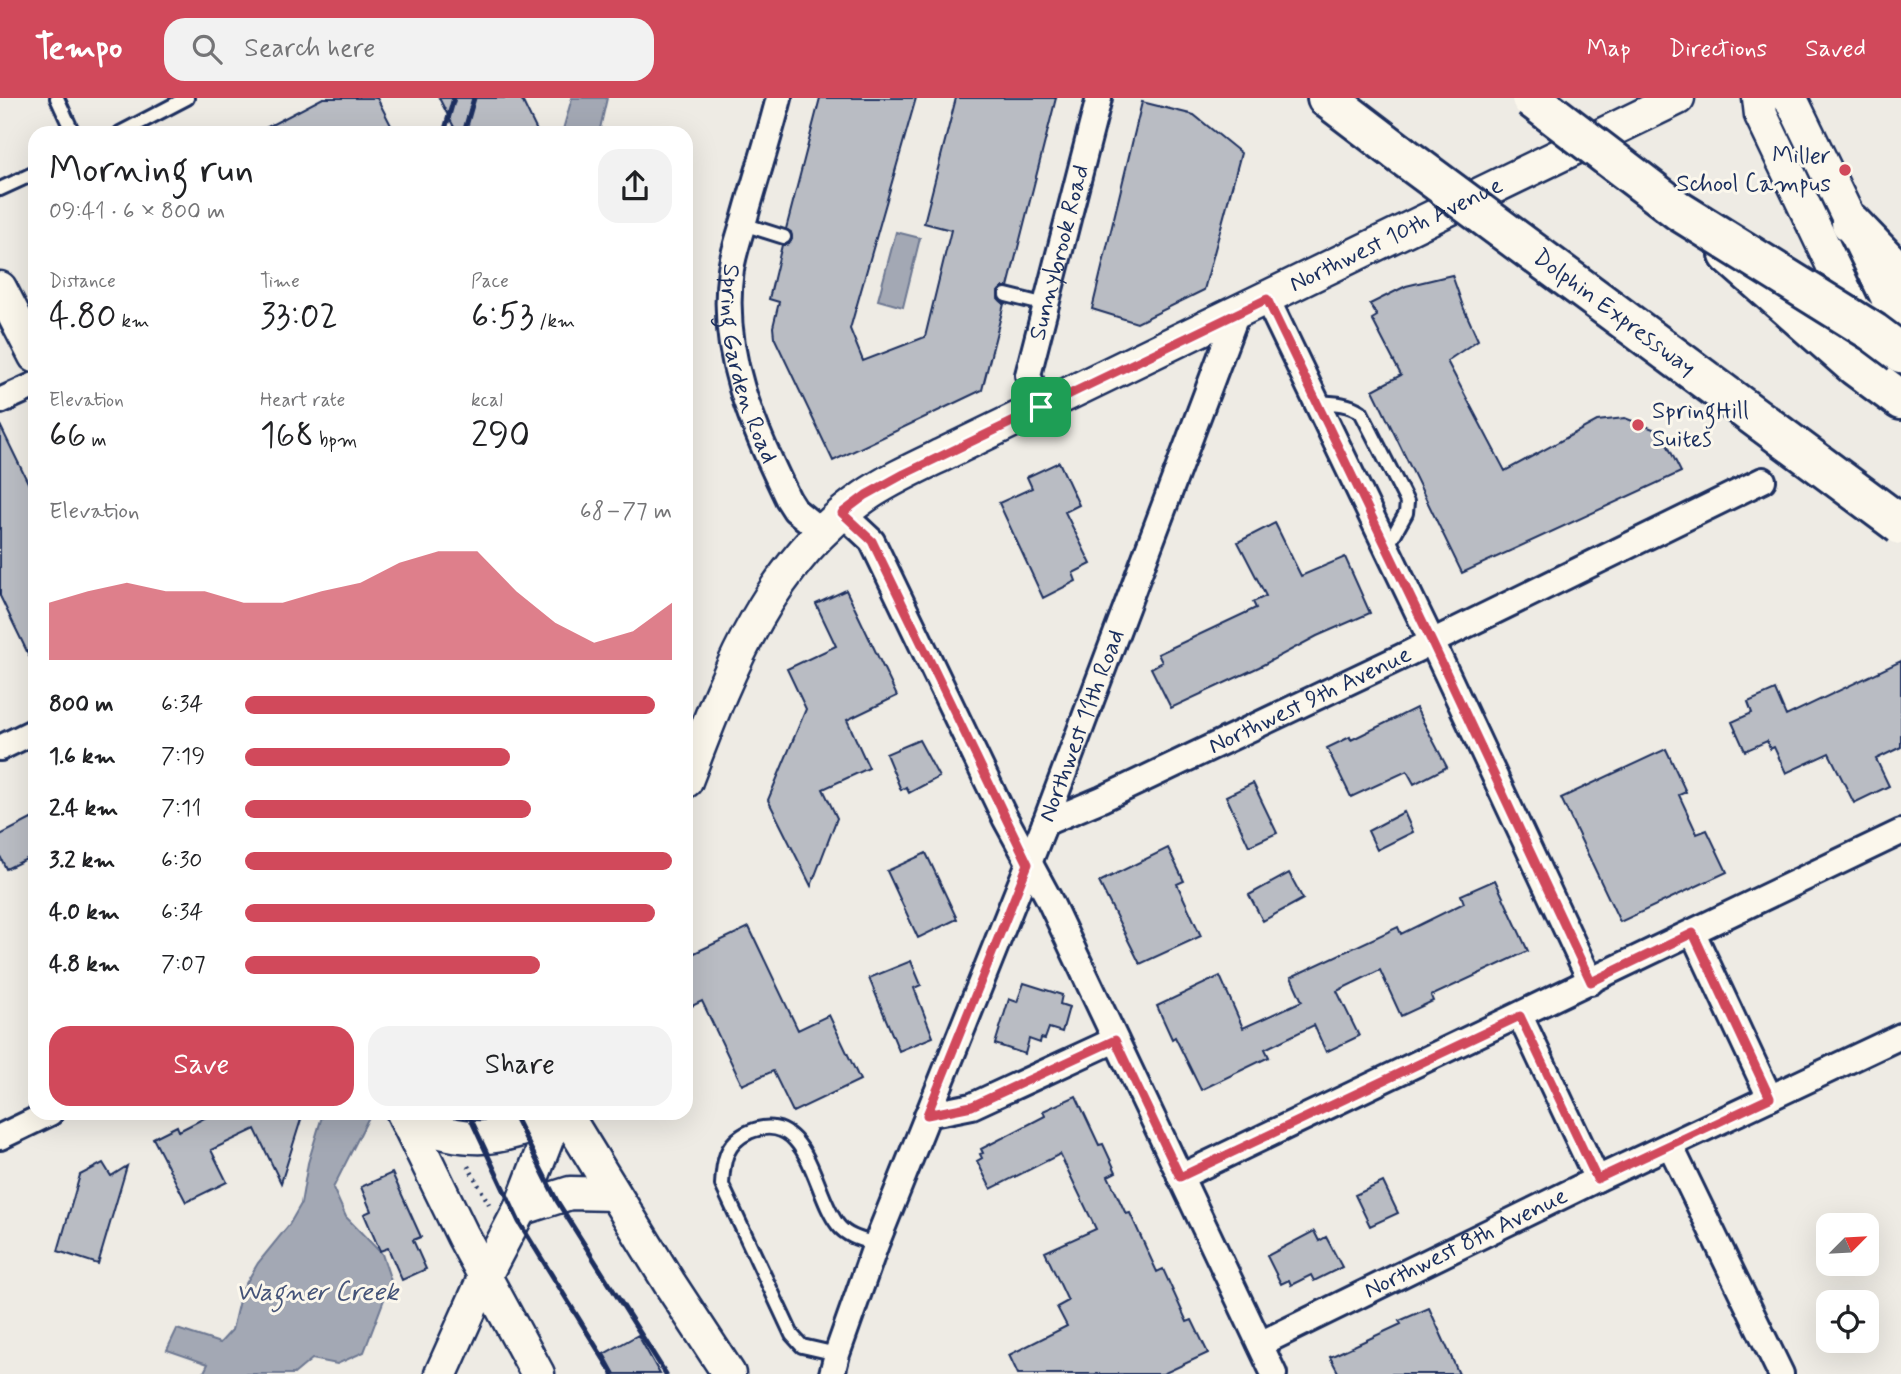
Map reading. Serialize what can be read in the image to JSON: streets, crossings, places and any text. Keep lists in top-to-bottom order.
{
  "streets": {
    "highway": ["Dolphin Expressway"],
    "street": [
      "Northwest 10th Avenue",
      "Sunnybrook Road",
      "Spring Garden Road",
      "Northwest 9th Avenue",
      "Northwest 11th Road",
      "Northwest 8th Avenue"
    ]
  },
  "crossings": [
    ["Northwest 10th Avenue", "Sunnybrook Road"],
    ["Northwest 10th Avenue", "Spring Garden Road"],
    ["Northwest 10th Avenue", "Northwest 11th Road"],
    ["Spring Garden Road", "Northwest 11th Road"],
    ["Spring Garden Road", "Northwest 8th Avenue"],
    ["Northwest 9th Avenue", "Northwest 11th Road"]
  ],
  "water": ["Wagner Creek"],
  "places": ["Miller School Campus", "SpringHill Suites"],
  "north": "top right",
  "page": {
    "header": "Tempo",
    "search": "Search here",
    "nav": ["Map", "Directions", "Saved"],
    "heading": ["Morning run", "09:41 · 6 × 800 m"],
    "stats": [
      ["Distance", "4.80 km"],
      ["Time", "33:02"],
      ["Pace", "6:53 /km"],
      ["Elevation", "66 m"],
      ["Heart rate", "168 bpm"],
      ["kcal", "290"]
    ],
    "chart": ["Elevation", "68–77 m"],
    "list": [
      {
        "name": "800 m",
        "note": "6:34"
      },
      {
        "name": "1.6 km",
        "note": "7:19"
      },
      {
        "name": "2.4 km",
        "note": "7:11"
      },
      {
        "name": "3.2 km",
        "note": "6:30"
      },
      {
        "name": "4.0 km",
        "note": "6:34"
      },
      {
        "name": "4.8 km",
        "note": "7:07"
      }
    ],
    "buttons": ["Save", "Share"]
  }
}
